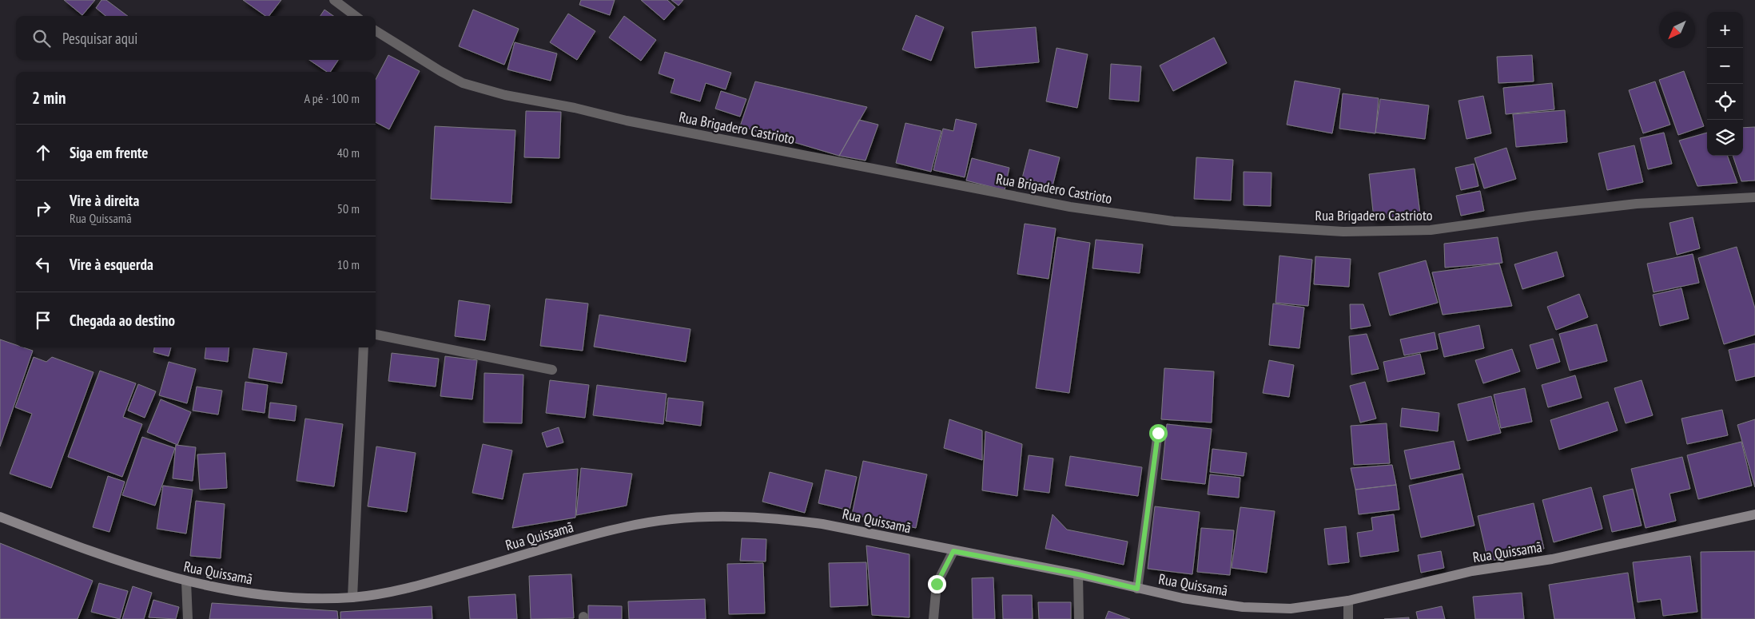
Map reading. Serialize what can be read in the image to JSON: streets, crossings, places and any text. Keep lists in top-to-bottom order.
{
  "streets": {
    "street": ["Rua Brigadero Castrioto", "Rua Quissamã"]
  },
  "north": "bottom left",
  "page": {
    "map_buttons": ["+", "−"],
    "search": "Pesquisar aqui",
    "heading": ["2 min", "A pé · 100 m"],
    "list": [
      ["Siga em frente", "40 m"],
      ["Vire à direita", "Rua Quissamã", "50 m"],
      ["Vire à esquerda", "10 m"],
      "Chegada ao destino"
    ]
  }
}
